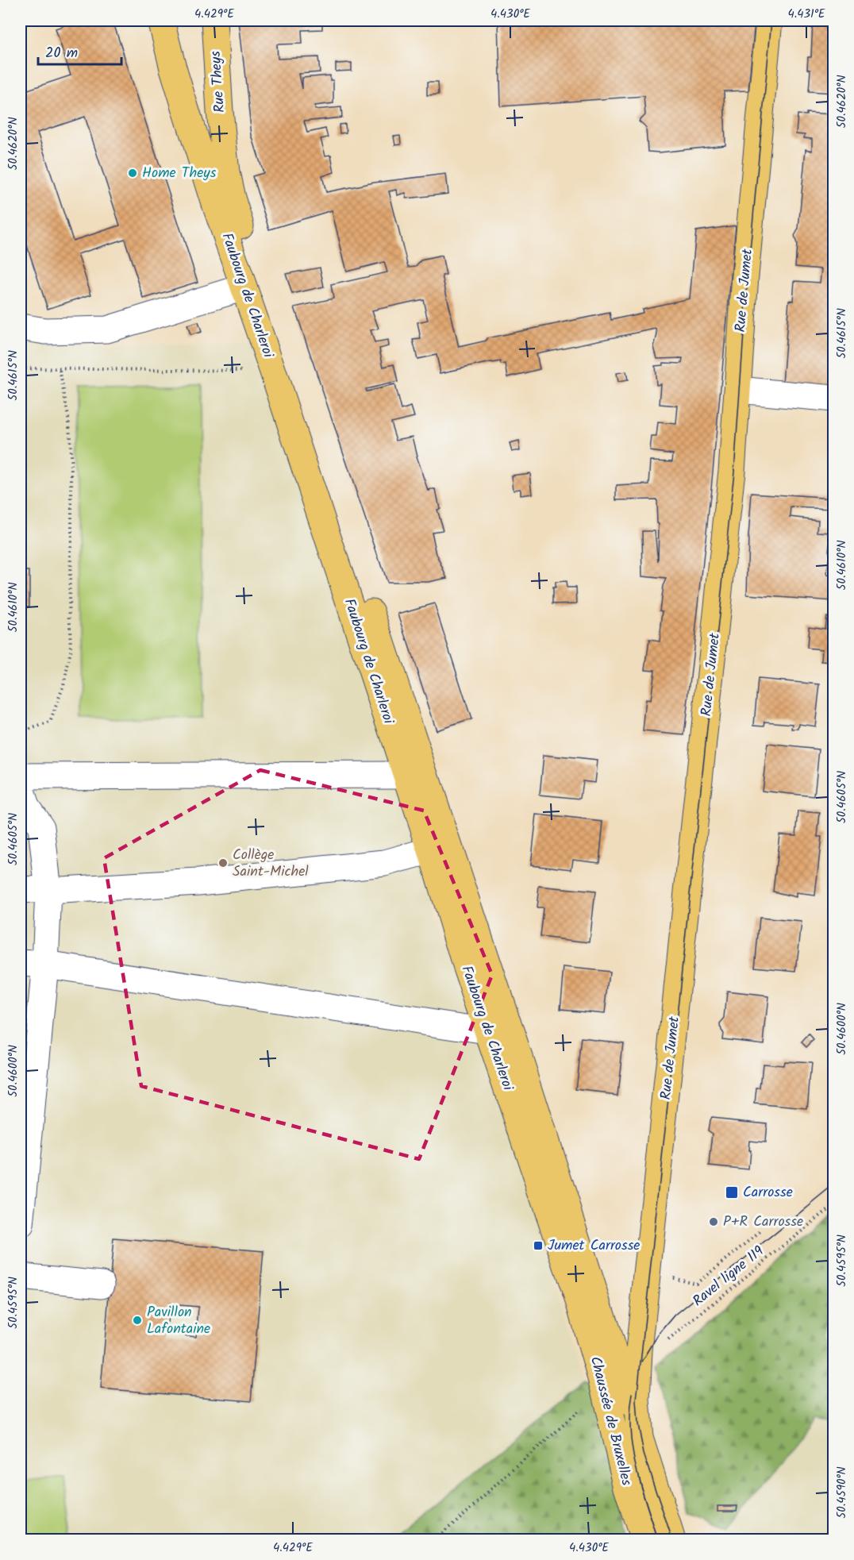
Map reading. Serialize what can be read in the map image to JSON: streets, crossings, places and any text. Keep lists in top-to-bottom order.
{
  "streets": {
    "main road": [
      "Rue Theys",
      "Rue de Jumet",
      "Faubourg de Charleroi",
      "Chaussée de Bruxelles"
    ],
    "path": ["Ravel ligne 119"]
  },
  "crossings": [
    ["Rue Theys", "Faubourg de Charleroi"],
    ["Rue de Jumet", "Chaussée de Bruxelles"],
    ["Faubourg de Charleroi", "Chaussée de Bruxelles"],
    ["Ravel ligne 119", "Chaussée de Bruxelles"]
  ],
  "places": {
    "other": [
      "Home Theys",
      "Collège Saint-Michel",
      "P+R Carrosse",
      "Pavillon Lafontaine"
    ],
    "transit": ["Carrosse", "Jumet Carrosse"]
  },
  "scale_bar": "20 m",
  "coordinates": [
    "4.429°E",
    "4.430°E",
    "4.431°E",
    "50.4620°N",
    "50.4615°N",
    "50.4610°N",
    "50.4605°N",
    "50.4600°N",
    "50.4595°N",
    "50.4590°N"
  ]
}
